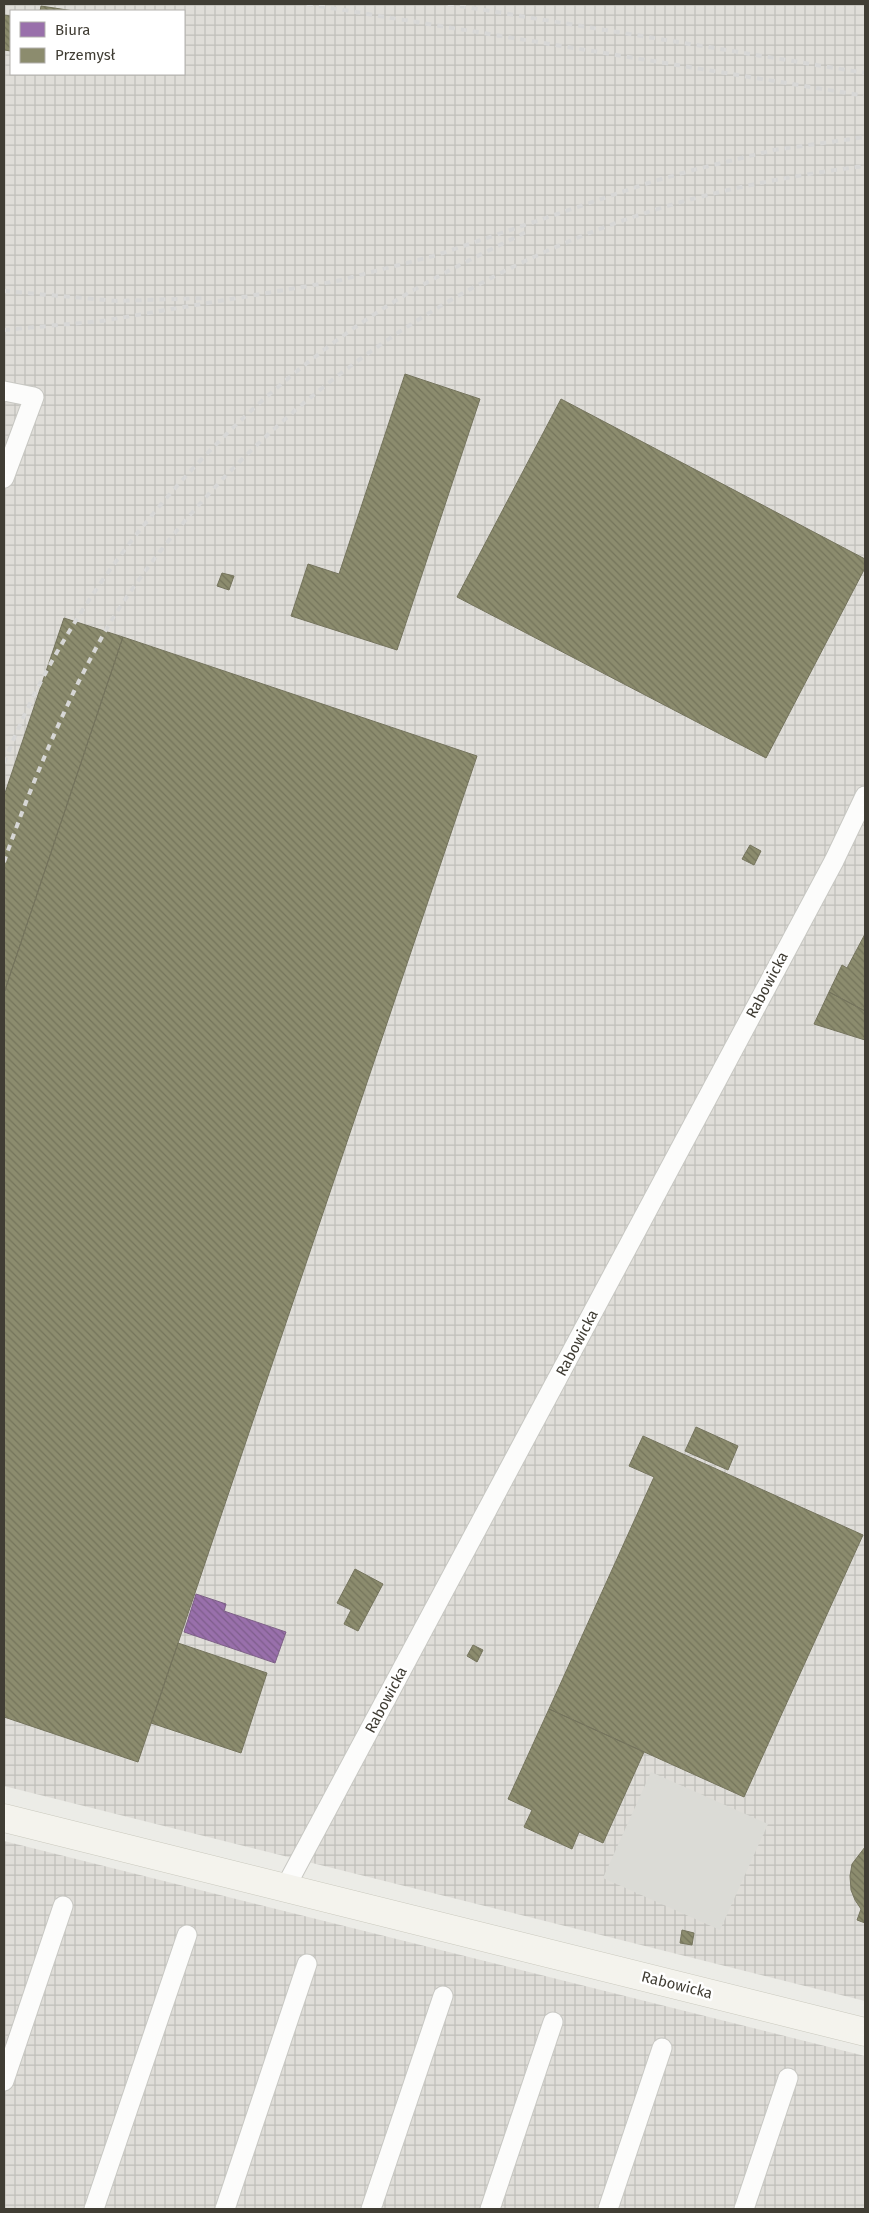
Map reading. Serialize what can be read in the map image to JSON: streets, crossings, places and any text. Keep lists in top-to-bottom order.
{
  "streets": {
    "street": ["Rabowicka"]
  },
  "legend": ["Biura", "Przemysł"]
}
